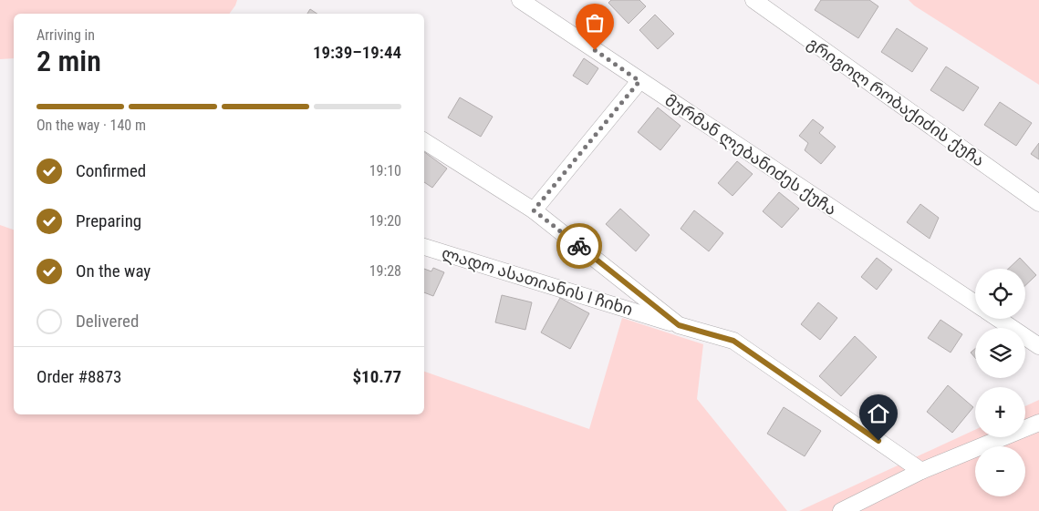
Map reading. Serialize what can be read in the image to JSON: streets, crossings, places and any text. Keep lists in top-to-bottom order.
{
  "streets": {
    "street": ["გრიგოლ რობაქიძის ქუჩა", "მურმან ლებანიძეს ქუჩა", "ლადო ასათიანის I ჩიხი"]
  },
  "page": {
    "heading": ["2 min", "Arriving in", "19:39–19:44"],
    "panel": ["Order #8873", "$10.77"],
    "bar": "On the way · 140 m",
    "list": [
      ["Confirmed", "19:10"],
      ["Preparing", "19:20"],
      ["On the way", "19:28"],
      "Delivered"
    ],
    "map_buttons": ["+", "−"]
  }
}
